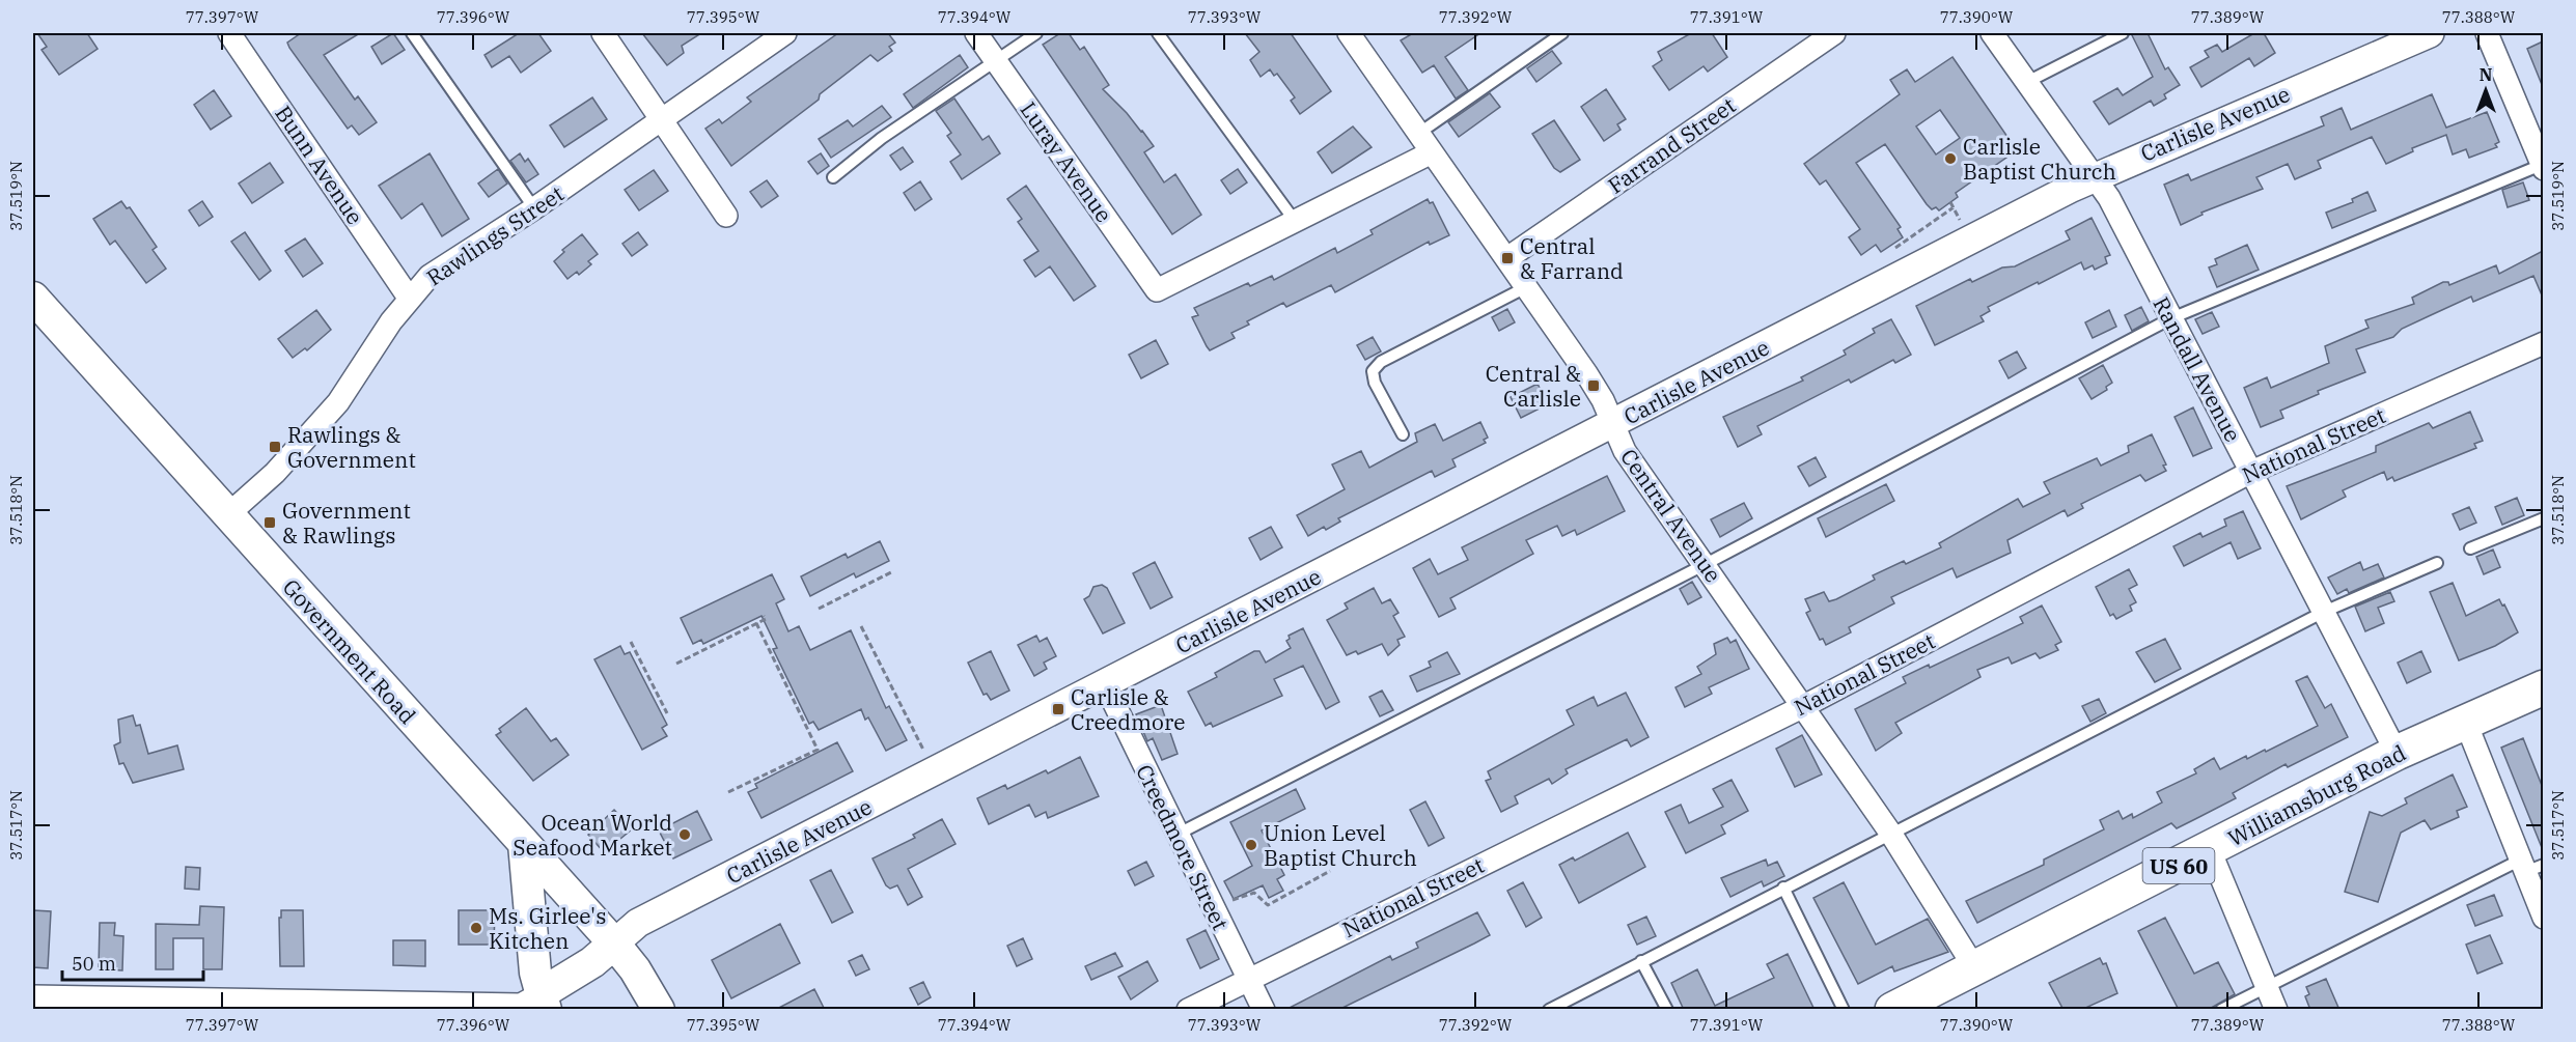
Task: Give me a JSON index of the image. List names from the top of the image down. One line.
{"streets":{"main road":["Carlisle Avenue","Government Road","Williamsburg Road","US 60"],"street":["Farrand Street","Luray Avenue","Bunn Avenue","Rawlings Street","Randall Avenue","National Street","Central Avenue","Creedmore Street"]},"crossings":[["Carlisle Avenue","Randall Avenue"],["Carlisle Avenue","Central Avenue"],["Carlisle Avenue","Government Road"],["Carlisle Avenue","Creedmore Street"],["Farrand Street","Central Avenue"],["Bunn Avenue","Rawlings Street"],["Rawlings Street","Government Road"],["Randall Avenue","National Street"],["Randall Avenue","Williamsburg Road"],["National Street","Central Avenue"],["National Street","Creedmore Street"],["Central Avenue","Williamsburg Road"]],"places":{"other":["Carlisle Baptist Church","Ocean World Seafood Market","Union Level Baptist Church","Ms. Girlee's Kitchen"],"transit":["Central & Farrand","Central & Carlisle","Rawlings & Government","Government & Rawlings","Carlisle & Creedmore"]},"scale_bar":"50 m","north":"top","coordinates":["77.397°W","77.396°W","77.395°W","77.394°W","77.393°W","77.392°W","77.391°W","77.390°W","77.389°W","77.388°W","37.519°N","37.518°N","37.517°N"]}
